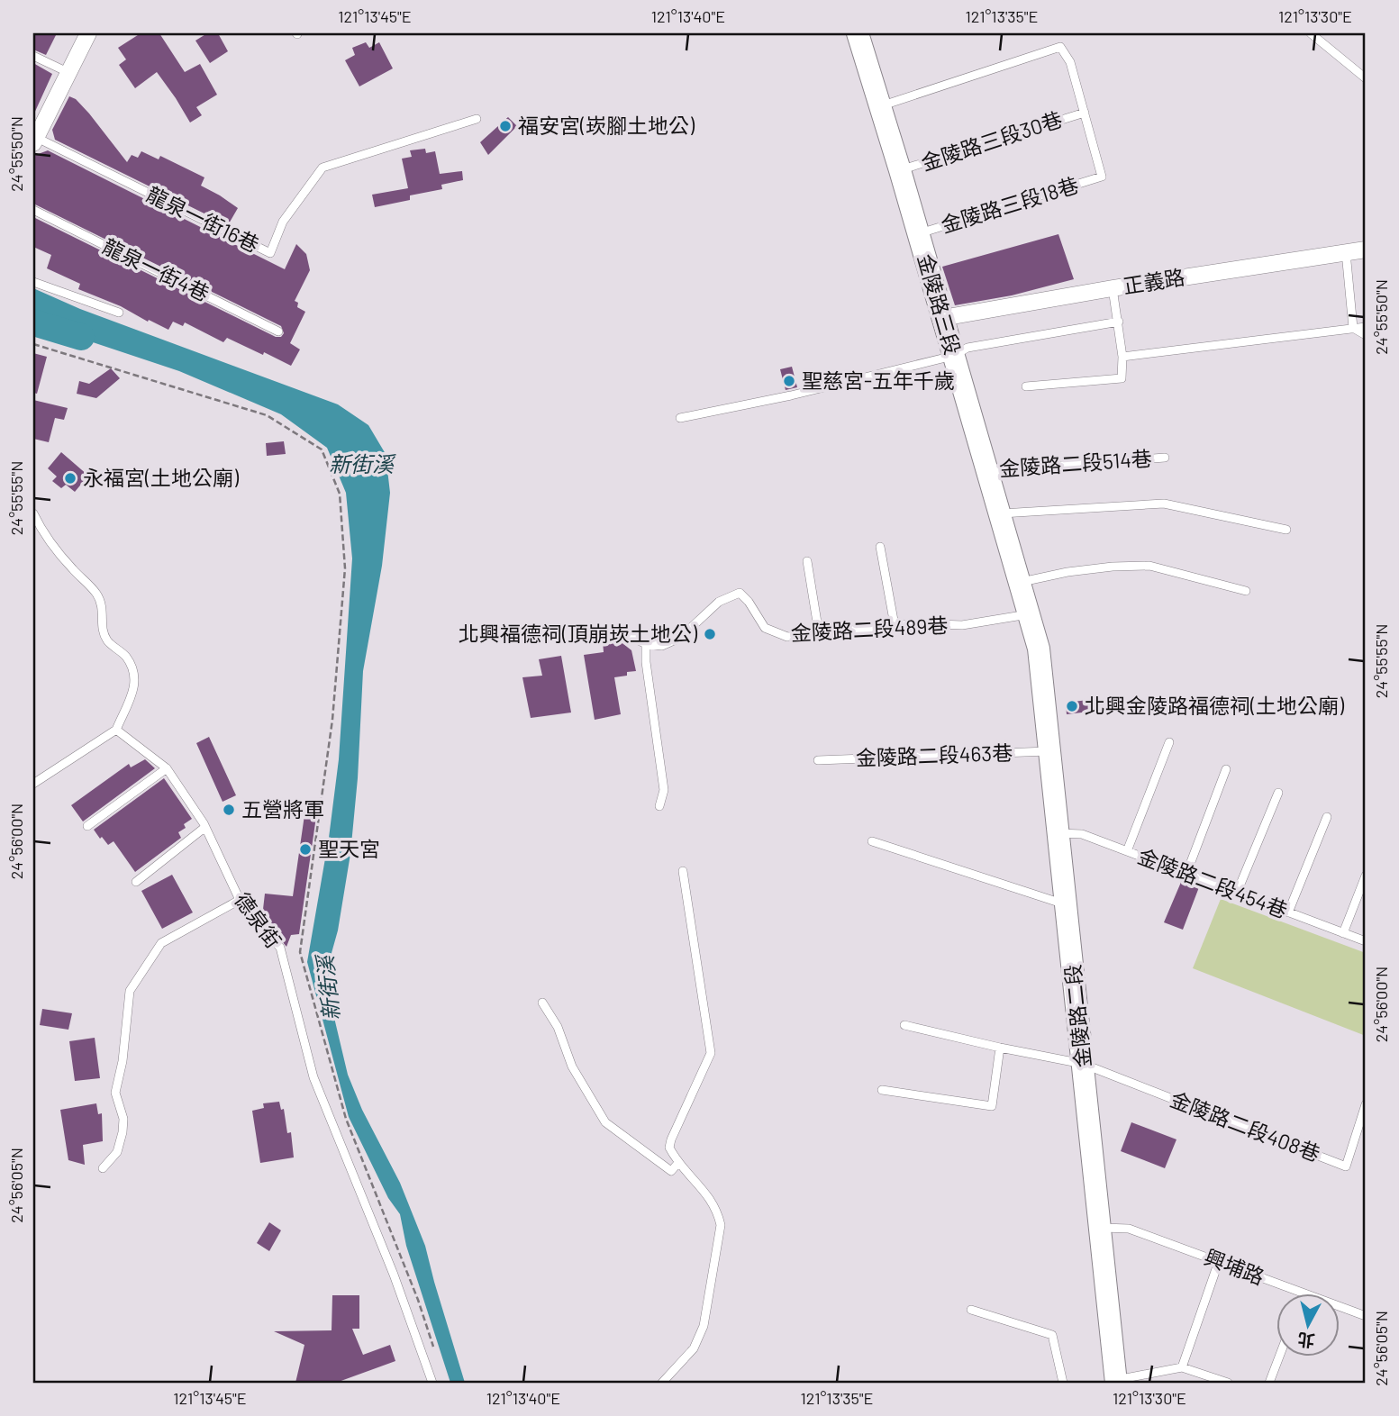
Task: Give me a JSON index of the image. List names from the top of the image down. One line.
{"streets":{"main road":["金陵路三段","金陵路二段"],"street":["正義路"],"lane":["金陵路三段30巷","金陵路三段18巷","龍泉一街16巷","龍泉一街4巷","金陵路二段514巷","金陵路二段489巷","金陵路二段463巷","金陵路二段454巷","德泉街","金陵路二段408巷","興埔路"]},"crossings":[["金陵路三段30巷","金陵路三段18巷"],["金陵路三段30巷","金陵路三段"],["金陵路三段18巷","金陵路三段"],["正義路","金陵路三段"],["金陵路三段","金陵路二段514巷"],["金陵路三段","金陵路二段489巷"],["金陵路三段","金陵路二段"],["金陵路二段463巷","金陵路二段"],["金陵路二段454巷","金陵路二段"],["金陵路二段","金陵路二段408巷"],["金陵路二段","興埔路"]],"water":["新街溪"],"places":["福安宮(崁腳土地公)","聖慈宮-五年千歲","永福宮(土地公廟)","北興福德祠(頂崩崁土地公)","北興金陵路福德祠(土地公廟)","五營將軍","聖天宮"],"north":"bottom","coordinates":["121°13'45\"E","121°13'40\"E","121°13'35\"E","121°13'30\"E","24°55'50\"N","24°55'55\"N","24°56'00\"N","24°56'05\"N"]}
